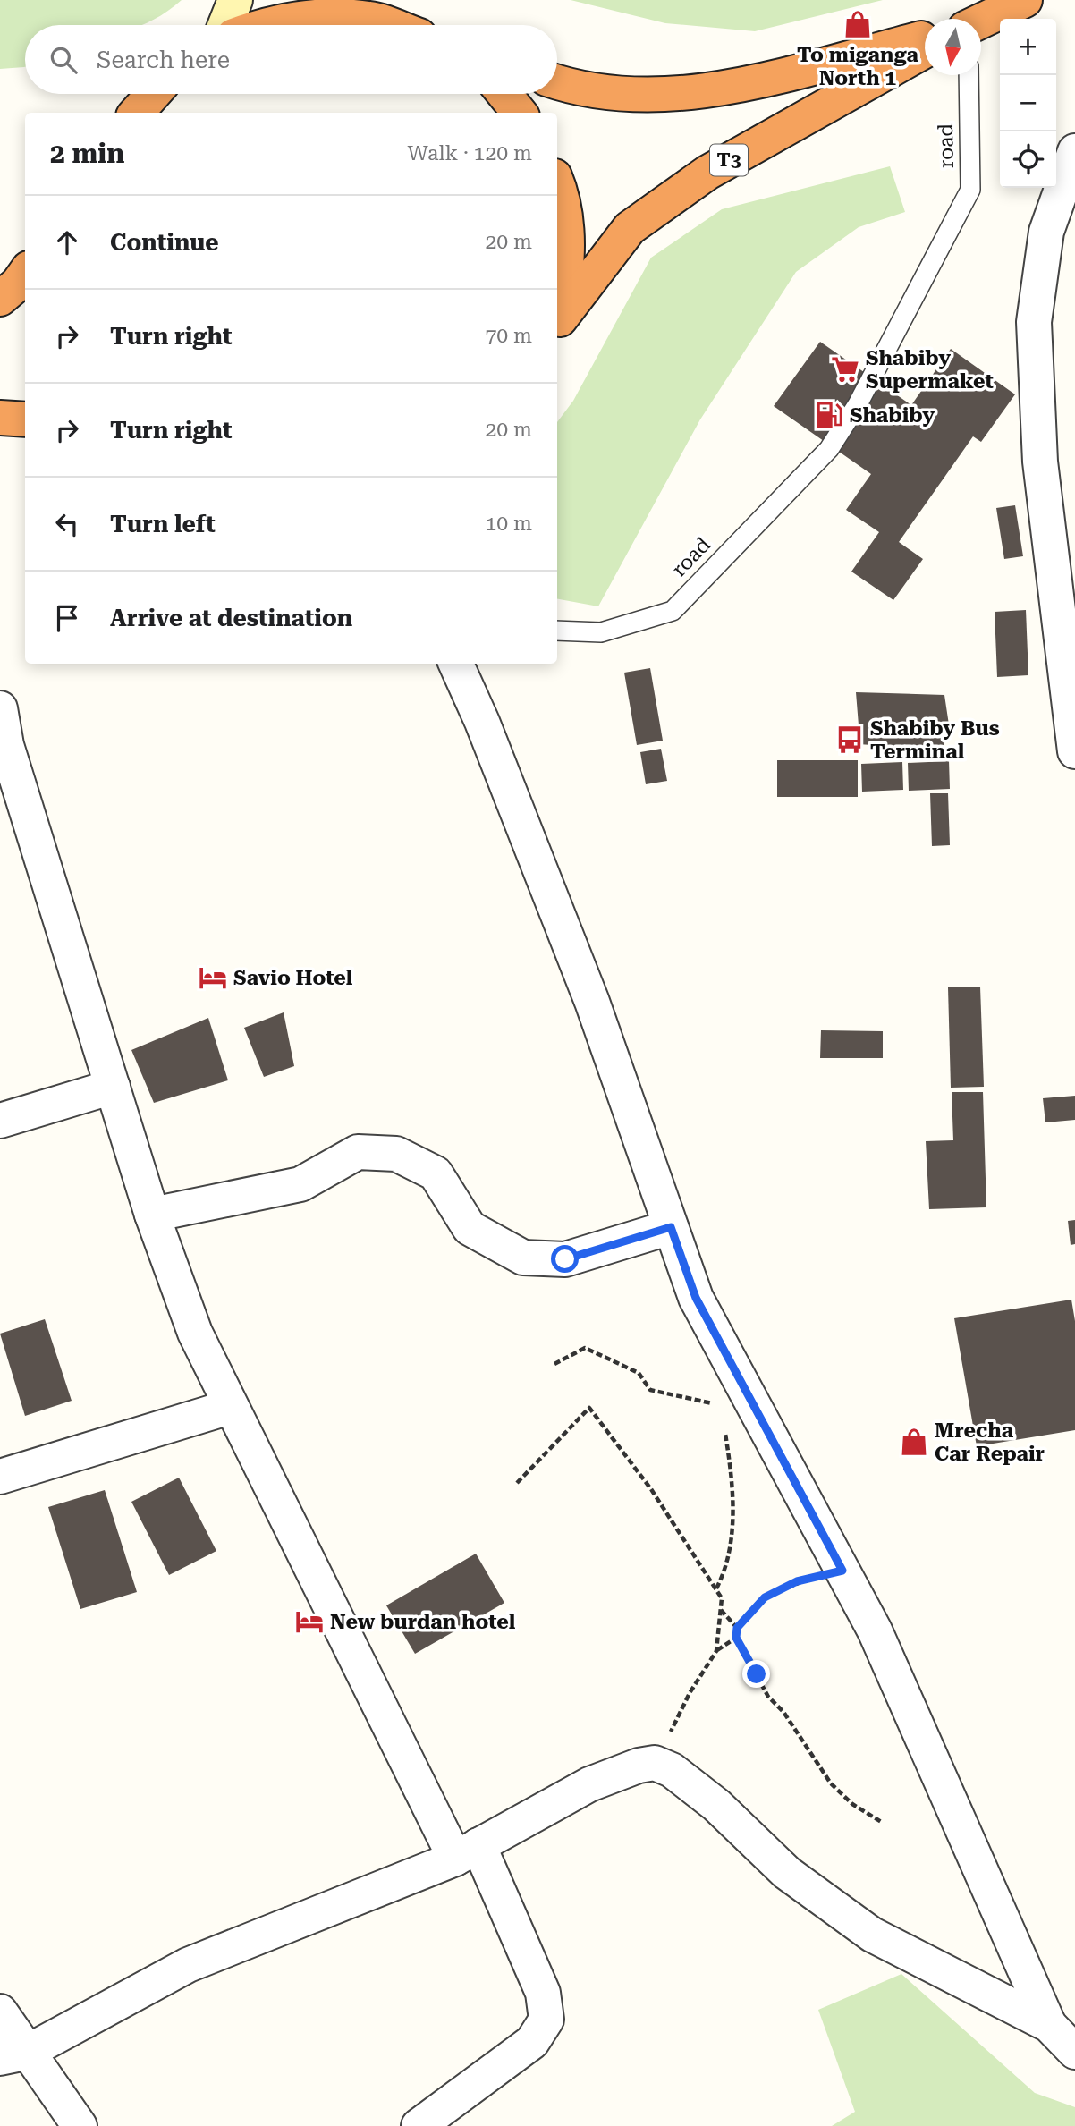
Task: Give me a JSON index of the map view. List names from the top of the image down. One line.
{"streets":{"highway":["T3"],"lane":["road"]},"places":{"shop":["To miganga North 1","Mrecha Car Repair"],"supermarket":["Shabiby Supermaket"],"fuel station":["Shabiby"],"bus stop":["Shabiby Bus Terminal"],"hotel":["Savio Hotel","New burdan hotel"]},"north":"bottom","page":{"map_buttons":["+","−"],"search":"Search here","heading":["2 min","Walk · 120 m"],"list":[["Continue","20 m"],["Turn right","70 m"],["Turn right","20 m"],["Turn left","10 m"],"Arrive at destination"]}}
